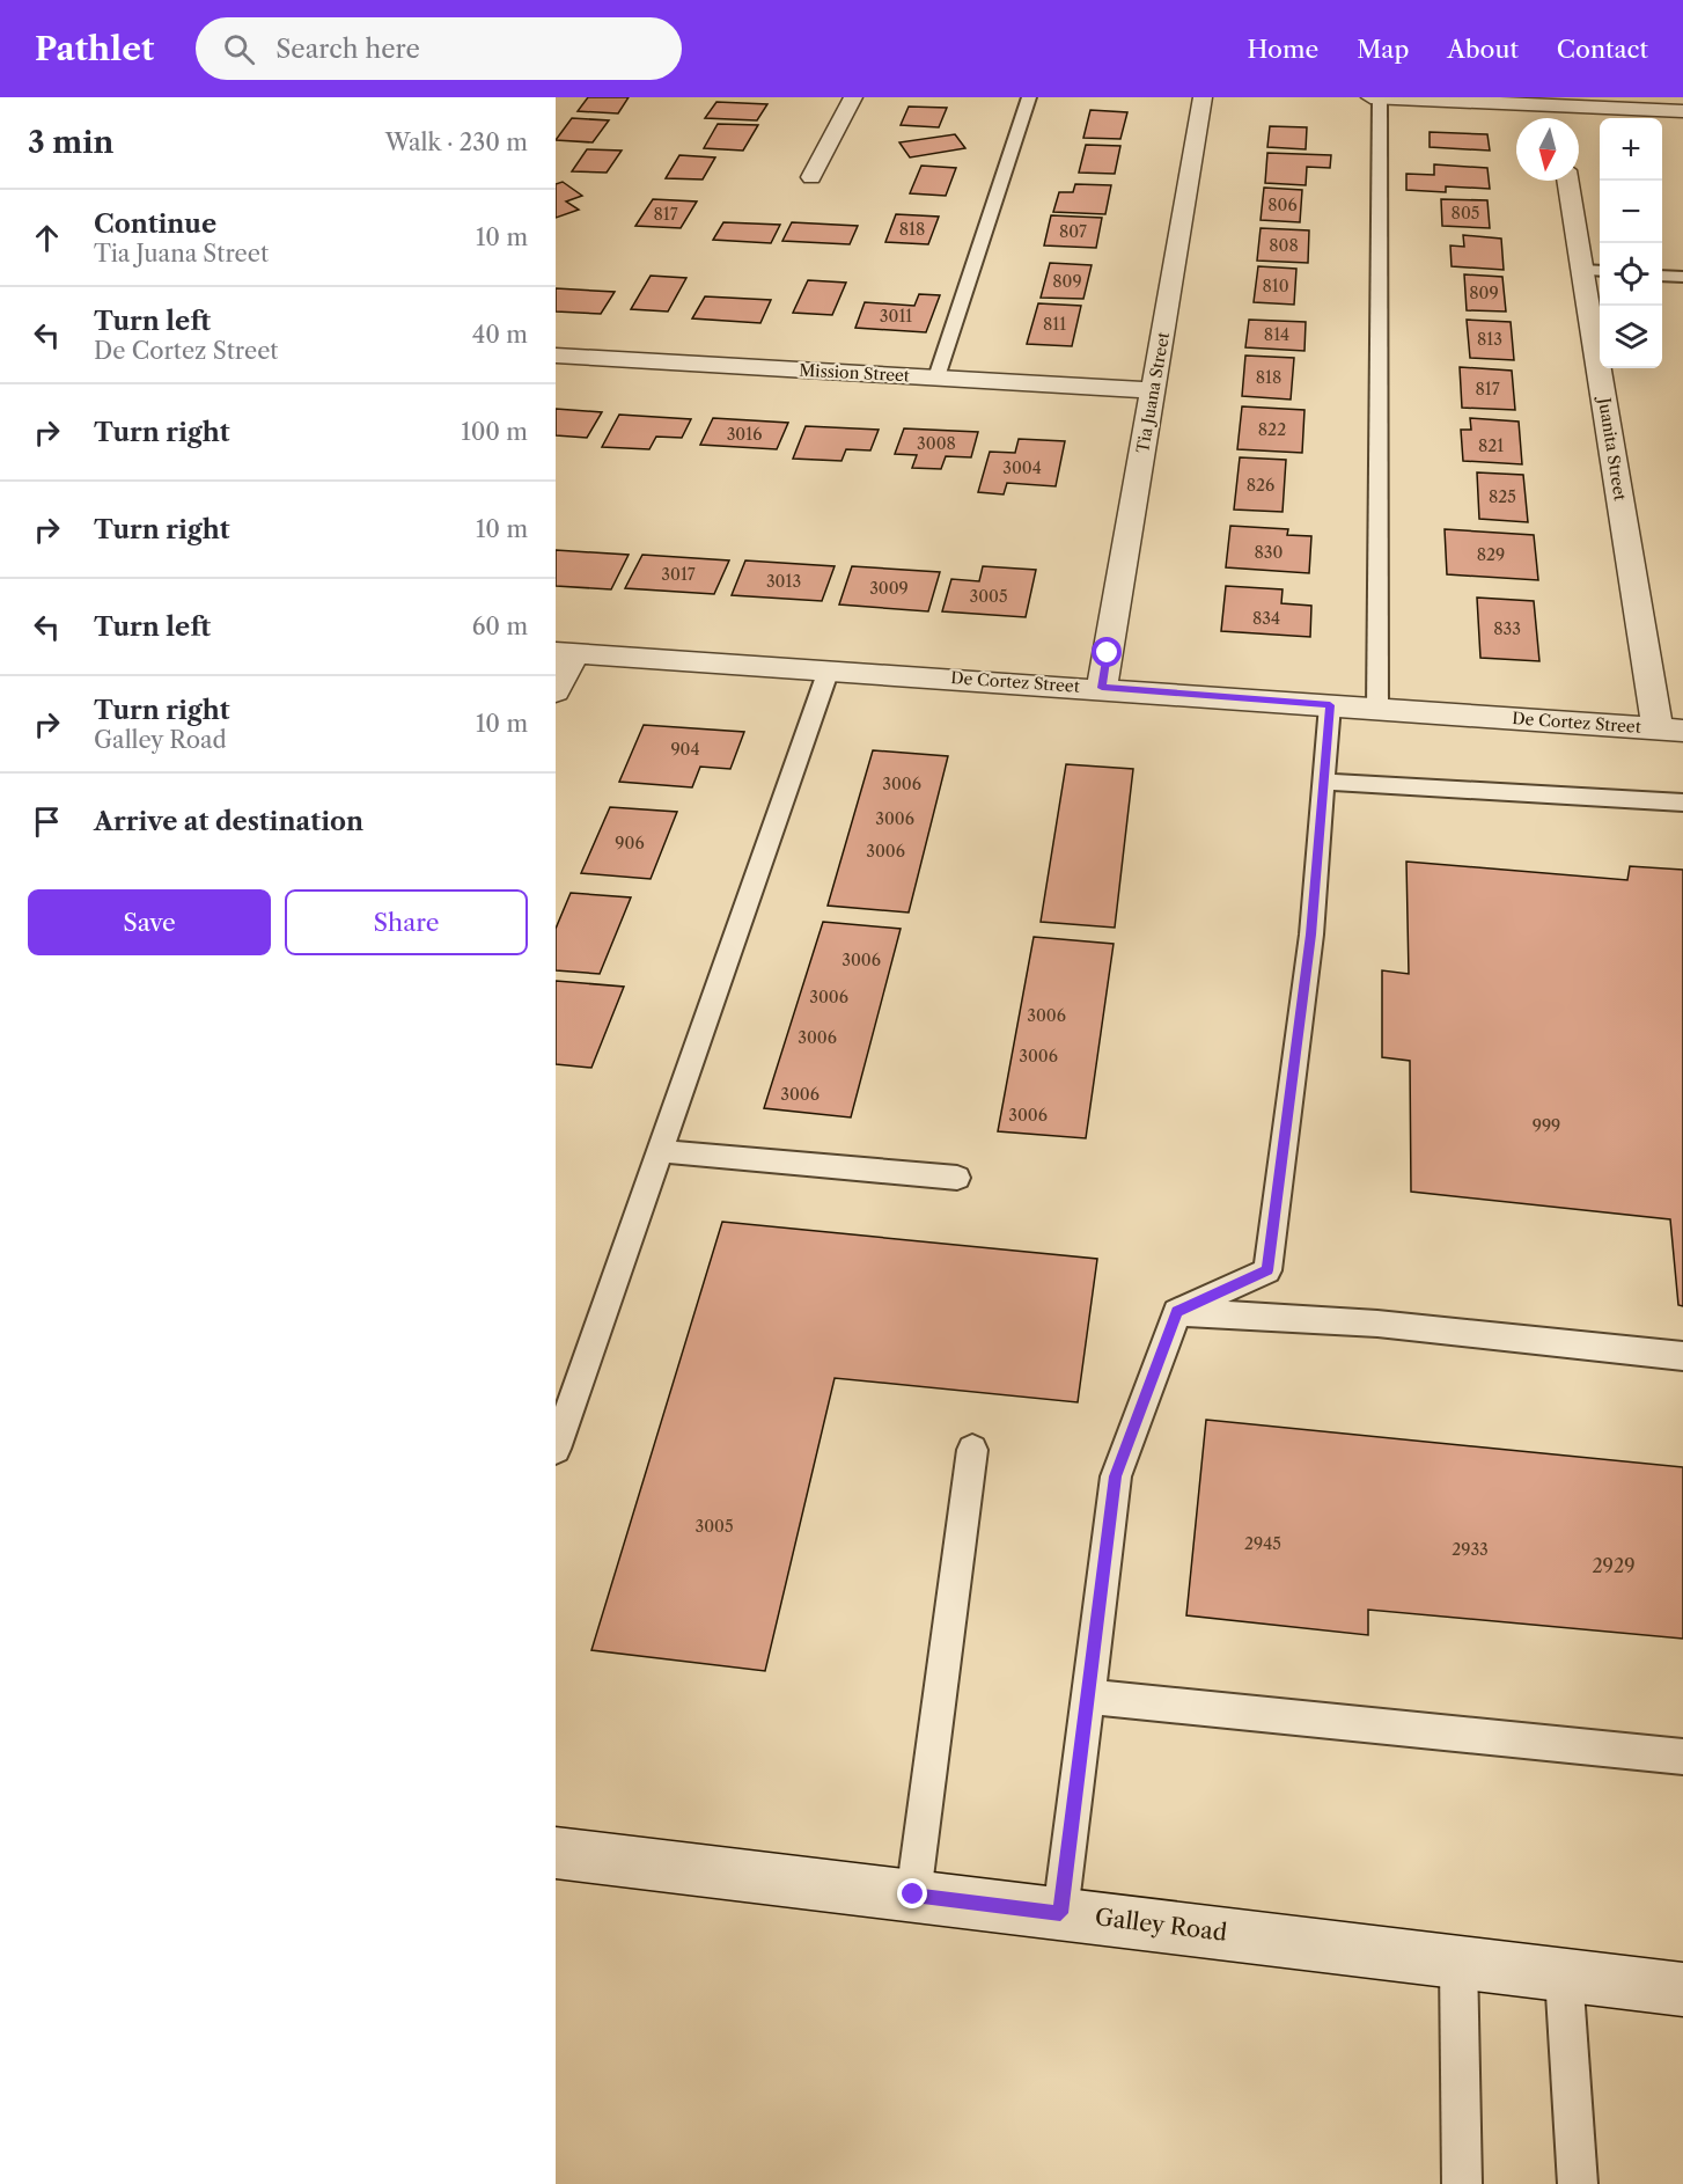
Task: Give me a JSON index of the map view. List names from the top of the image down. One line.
{"streets":{"street":["Mission Street","Tia Juana Street","Juanita Street","De Cortez Street","Galley Road"]},"crossings":[["Mission Street","Tia Juana Street"],["Tia Juana Street","De Cortez Street"],["Juanita Street","De Cortez Street"]],"house_numbers":["806","805","817","818","807","808","809","810","809","3011","811","814","813","818","817","822","3016","3008","821","3004","826","825","830","829","3017","3013","3009","3005","834","833","904","3006","3006","906","3006","3006","3006","3006","3006","3006","3006","3006","999","3005","2945","2933","2929"],"north":"bottom","page":{"header":"Pathlet","search":"Search here","nav":["Home","Map","About","Contact"],"heading":["3 min","Walk · 230 m"],"map_buttons":["+","−"],"list":[["Continue","Tia Juana Street","10 m"],["Turn left","De Cortez Street","40 m"],["Turn right","100 m"],["Turn right","10 m"],["Turn left","60 m"],["Turn right","Galley Road","10 m"],"Arrive at destination"],"buttons":["Save","Share"]}}
